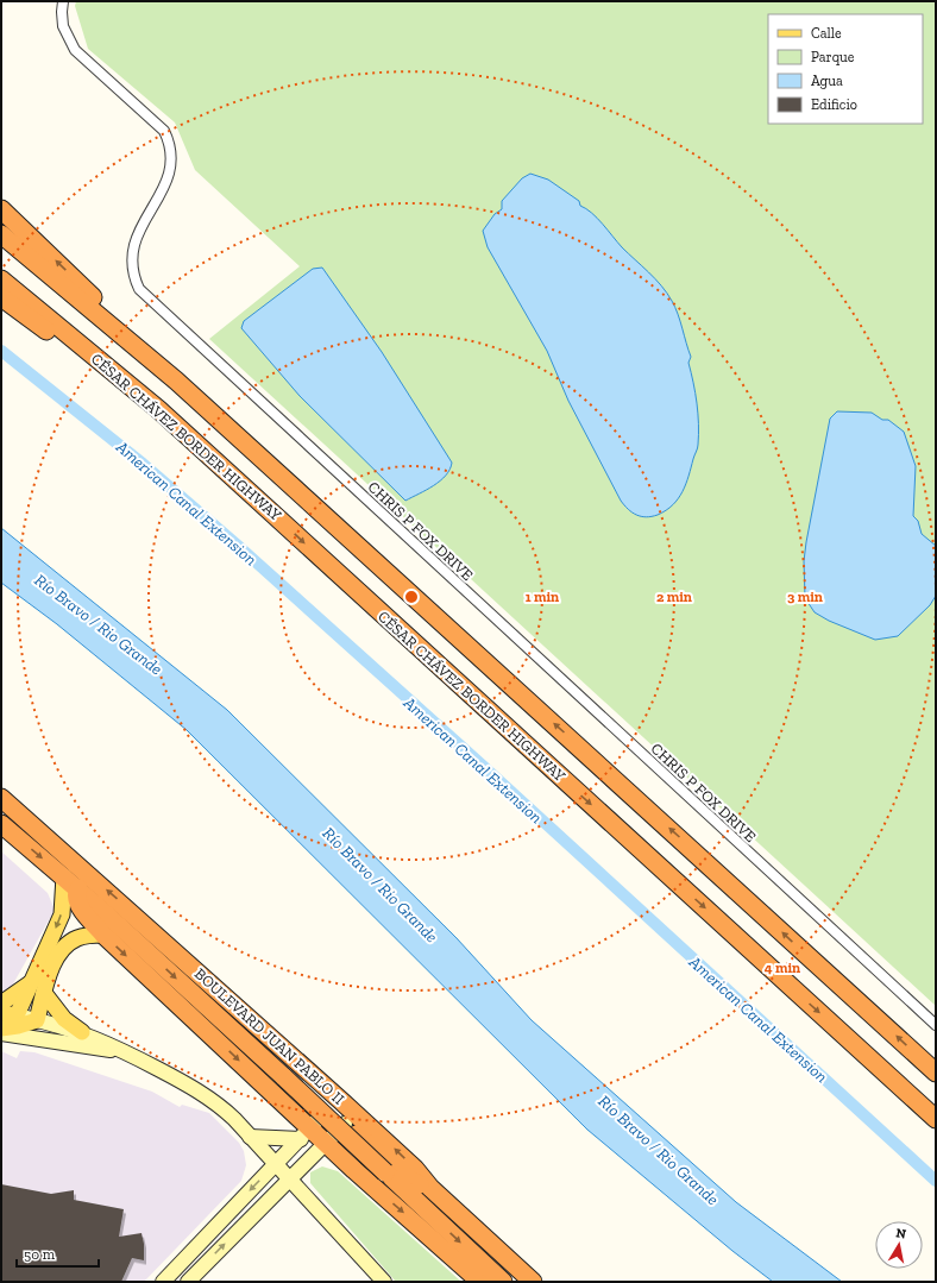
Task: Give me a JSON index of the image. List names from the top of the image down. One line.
{"streets":{"highway":["CÉSAR CHÁVEZ BORDER HIGHWAY","BOULEVARD JUAN PABLO II"],"street":["CHRIS P FOX DRIVE"]},"water":["American Canal Extension","Río Bravo / Rio Grande"],"legend":["Calle","Parque","Agua","Edificio"],"scale_bar":"50 m","north":"top","rings":["1 min","2 min","3 min","4 min"]}
